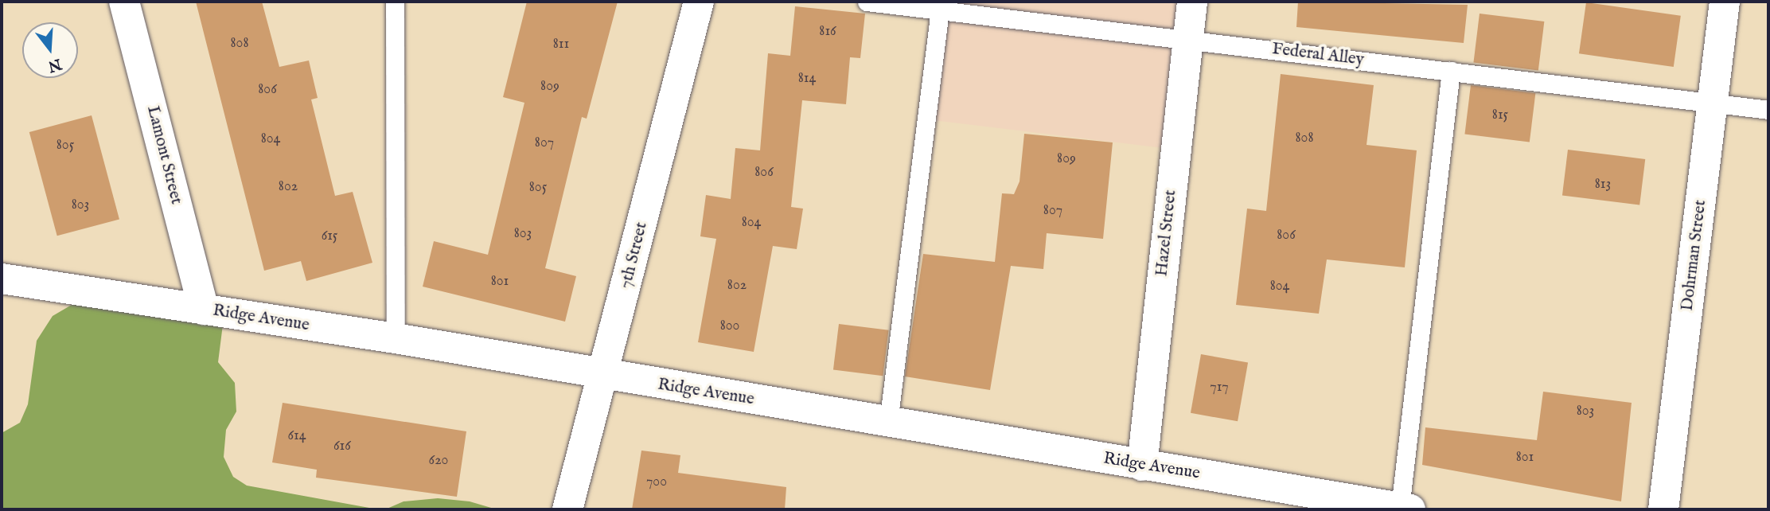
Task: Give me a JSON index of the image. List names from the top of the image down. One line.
{"streets":{"street":["Lamont Street","Hazel Street","7th Street","Dohrman Street","Ridge Avenue"],"lane":["Federal Alley"]},"crossings":[["Federal Alley","Hazel Street"],["Federal Alley","Dohrman Street"],["Lamont Street","Ridge Avenue"],["Hazel Street","Ridge Avenue"],["7th Street","Ridge Avenue"]],"house_numbers":["816","808","811","814","809","806","815","808","804","807","805","809","806","813","802","805","803","807","804","803","806","615","801","802","804","800","717","803","614","616","801","620","700"],"north":"bottom"}
